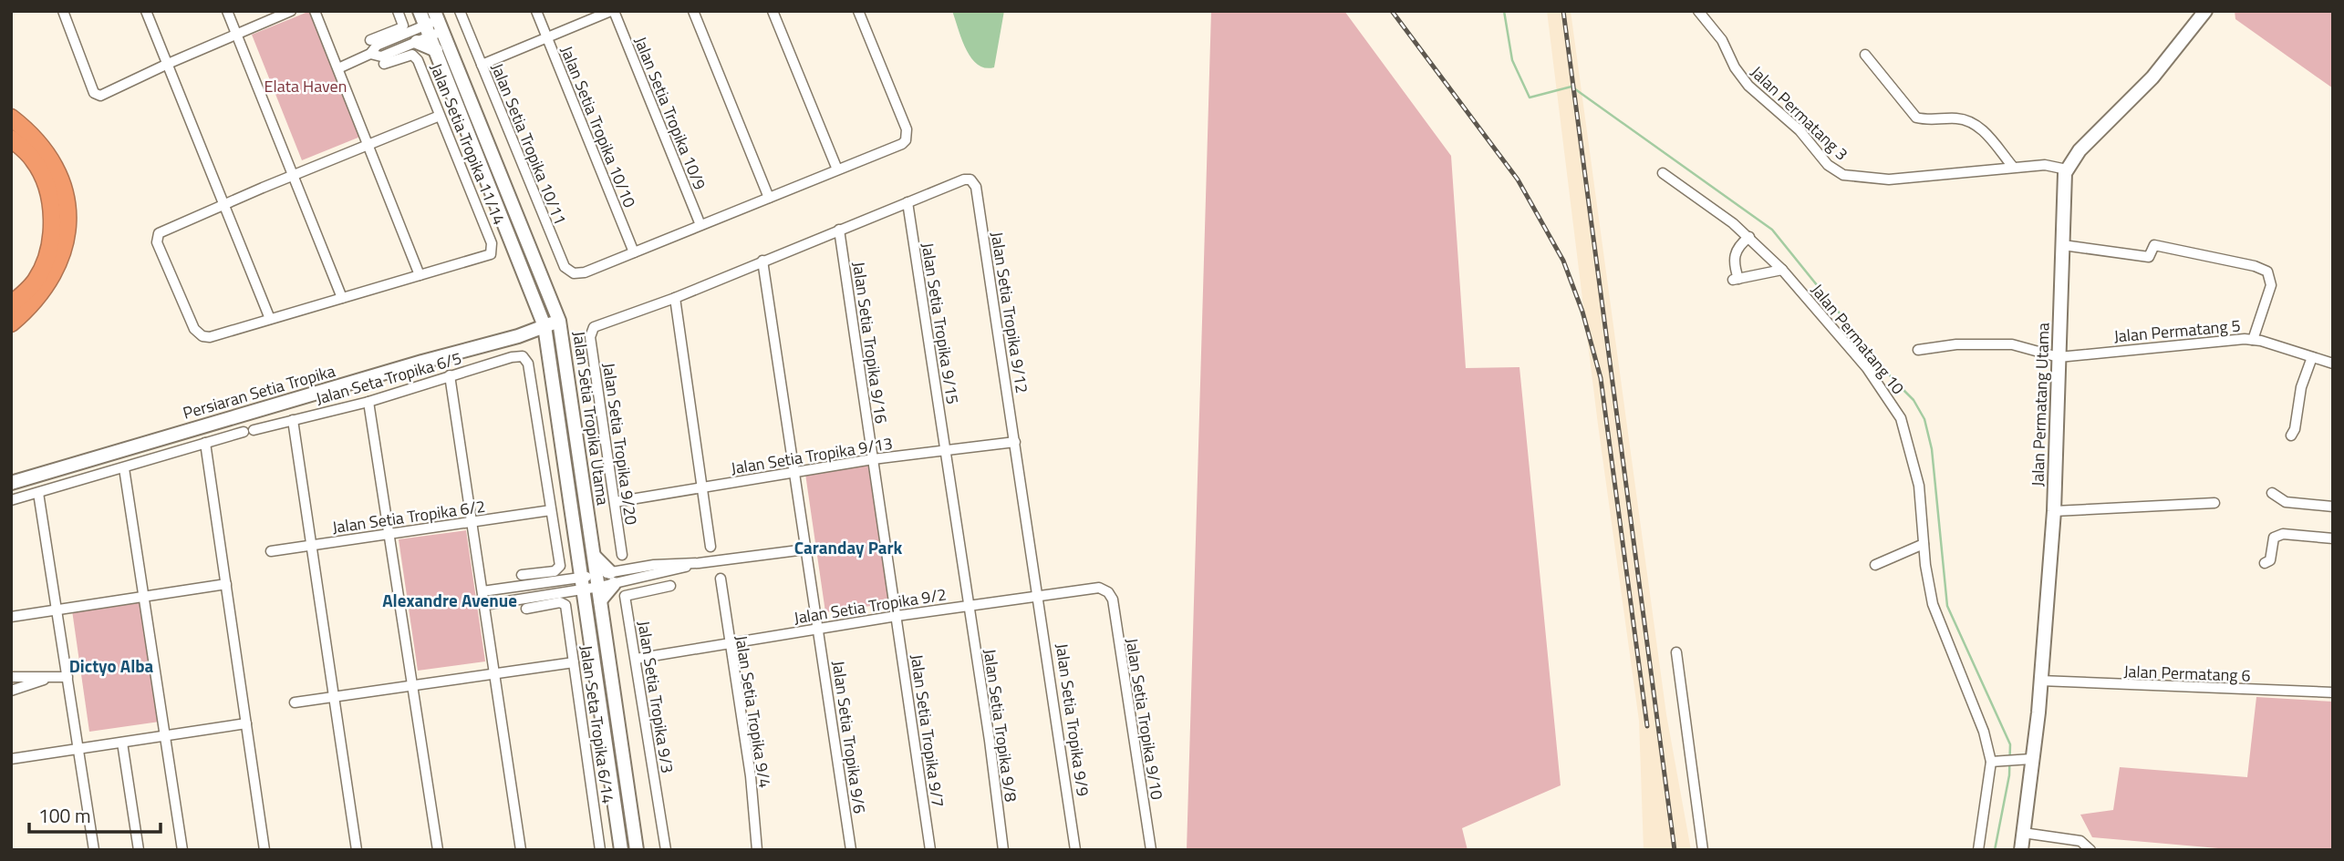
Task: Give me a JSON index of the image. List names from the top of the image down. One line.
{"streets":{"main road":["Persiaran Setia Tropika","Jalan Permatang Utama","Jalan Setia Tropika Utama"],"street":["Jalan Setia Tropika 10/9","Jalan Permatang 3","Jalan Setia Tropika 10/10","Jalan Setia Tropika 11/14","Jalan Setia Tropika 10/11","Jalan Setia Tropika 9/12","Jalan Setia Tropika 9/15","Jalan Permatang 5","Jalan Permatang 10","Jalan Setia Tropika 9/16","Jalan Seta Tropika 6/5","Jalan Setia Tropika 9/20","Jalan Setia Tropika 9/13","Jalan Setia Tropika 6/2","Jalan Setia Tropika 9/2","Jalan Permatang 6","Jalan Setia Tropika 9/3","Jalan Setia Tropika 9/4","Jalan Setia Tropika 9/10","Jalan Setia Tropika 9/9","Jalan Seta Tropika 6/14","Jalan Setia Tropika 9/8","Jalan Setia Tropika 9/7","Jalan Setia Tropika 9/6"]},"crossings":[["Jalan Permatang 3","Jalan Permatang Utama"],["Jalan Setia Tropika 10/10","Jalan Setia Tropika 10/11"],["Jalan Setia Tropika 9/12","Jalan Setia Tropika 9/15"],["Jalan Setia Tropika 9/12","Jalan Setia Tropika 9/13"],["Jalan Setia Tropika 9/12","Jalan Setia Tropika 9/2"],["Jalan Setia Tropika 9/12","Jalan Setia Tropika 9/9"],["Jalan Setia Tropika 9/15","Jalan Setia Tropika 9/13"],["Jalan Setia Tropika 9/15","Jalan Setia Tropika 9/2"],["Jalan Setia Tropika 9/15","Jalan Setia Tropika 9/8"],["Jalan Permatang 5","Jalan Permatang Utama"],["Jalan Setia Tropika 9/16","Jalan Setia Tropika 9/13"],["Jalan Setia Tropika 9/16","Jalan Setia Tropika 9/2"],["Jalan Setia Tropika 9/16","Jalan Setia Tropika 9/7"],["Jalan Seta Tropika 6/5","Jalan Setia Tropika 6/2"],["Persiaran Setia Tropika","Jalan Setia Tropika Utama"],["Jalan Permatang Utama","Jalan Permatang 6"],["Jalan Setia Tropika 9/20","Jalan Setia Tropika 9/13"],["Jalan Setia Tropika 9/13","Jalan Setia Tropika 9/6"],["Jalan Setia Tropika 9/2","Jalan Setia Tropika 9/3"],["Jalan Setia Tropika 9/2","Jalan Setia Tropika 9/4"],["Jalan Setia Tropika 9/2","Jalan Setia Tropika 9/10"],["Jalan Setia Tropika 9/2","Jalan Setia Tropika 9/9"],["Jalan Setia Tropika 9/2","Jalan Setia Tropika 9/8"],["Jalan Setia Tropika 9/2","Jalan Setia Tropika 9/7"],["Jalan Setia Tropika 9/2","Jalan Setia Tropika 9/6"]],"districts":["Caranday Park","Alexandre Avenue","Dictyo Alba"],"parks":["Elata Haven"],"scale_bar":"100 m"}
